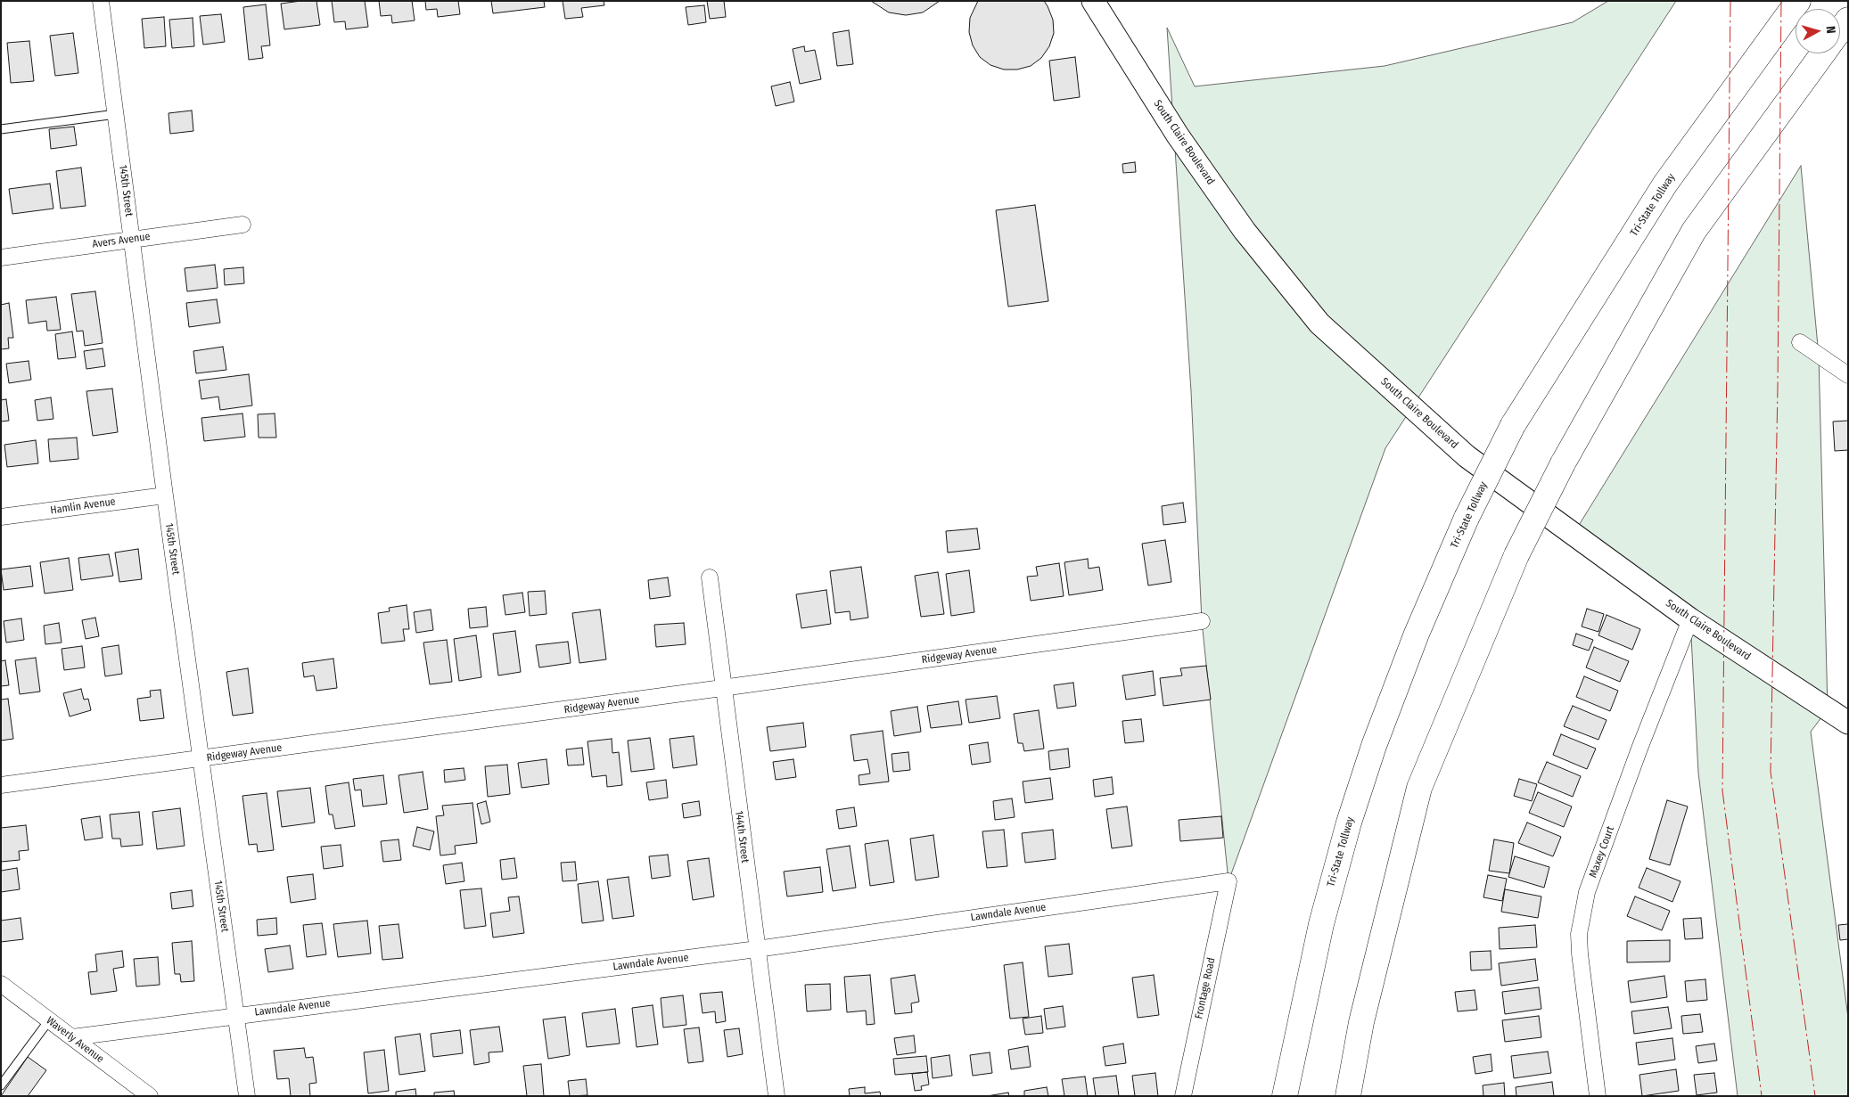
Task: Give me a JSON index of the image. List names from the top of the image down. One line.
{"streets":{"highway":["Tri-State Tollway"],"street":["South Claire Boulevard","145th Street","Avers Avenue","Hamlin Avenue","Ridgeway Avenue","144th Street","Maxey Court","Lawndale Avenue","Frontage Road","Waverly Avenue"]},"crossings":[["South Claire Boulevard","Maxey Court"],["145th Street","Avers Avenue"],["145th Street","Hamlin Avenue"],["145th Street","Ridgeway Avenue"],["145th Street","Lawndale Avenue"],["Ridgeway Avenue","144th Street"],["144th Street","Lawndale Avenue"],["Lawndale Avenue","Frontage Road"],["Lawndale Avenue","Waverly Avenue"]],"north":"right"}
